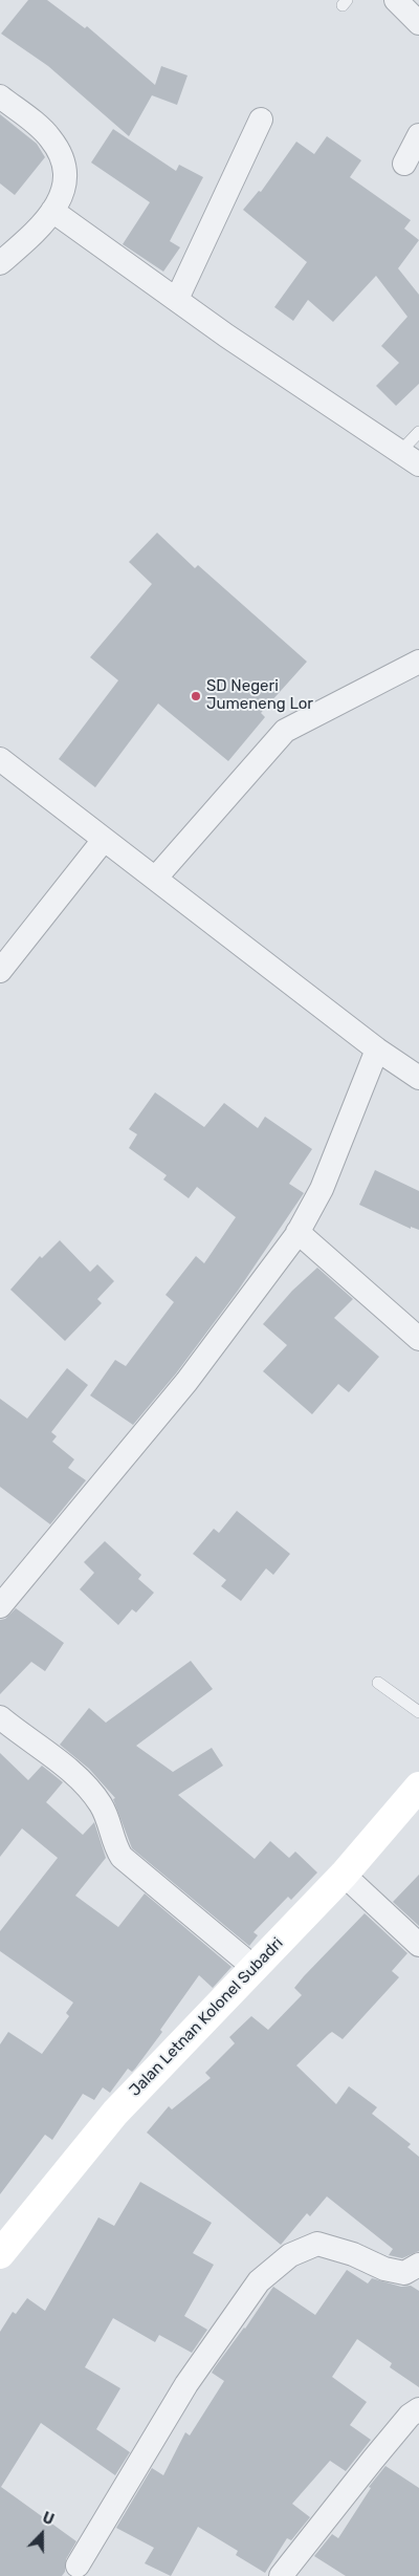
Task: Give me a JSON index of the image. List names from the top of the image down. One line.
{"streets":{"main road":["Jalan Letnan Kolonel Subadri"]},"places":["SD Negeri Jumeneng Lor"],"north":"top"}
